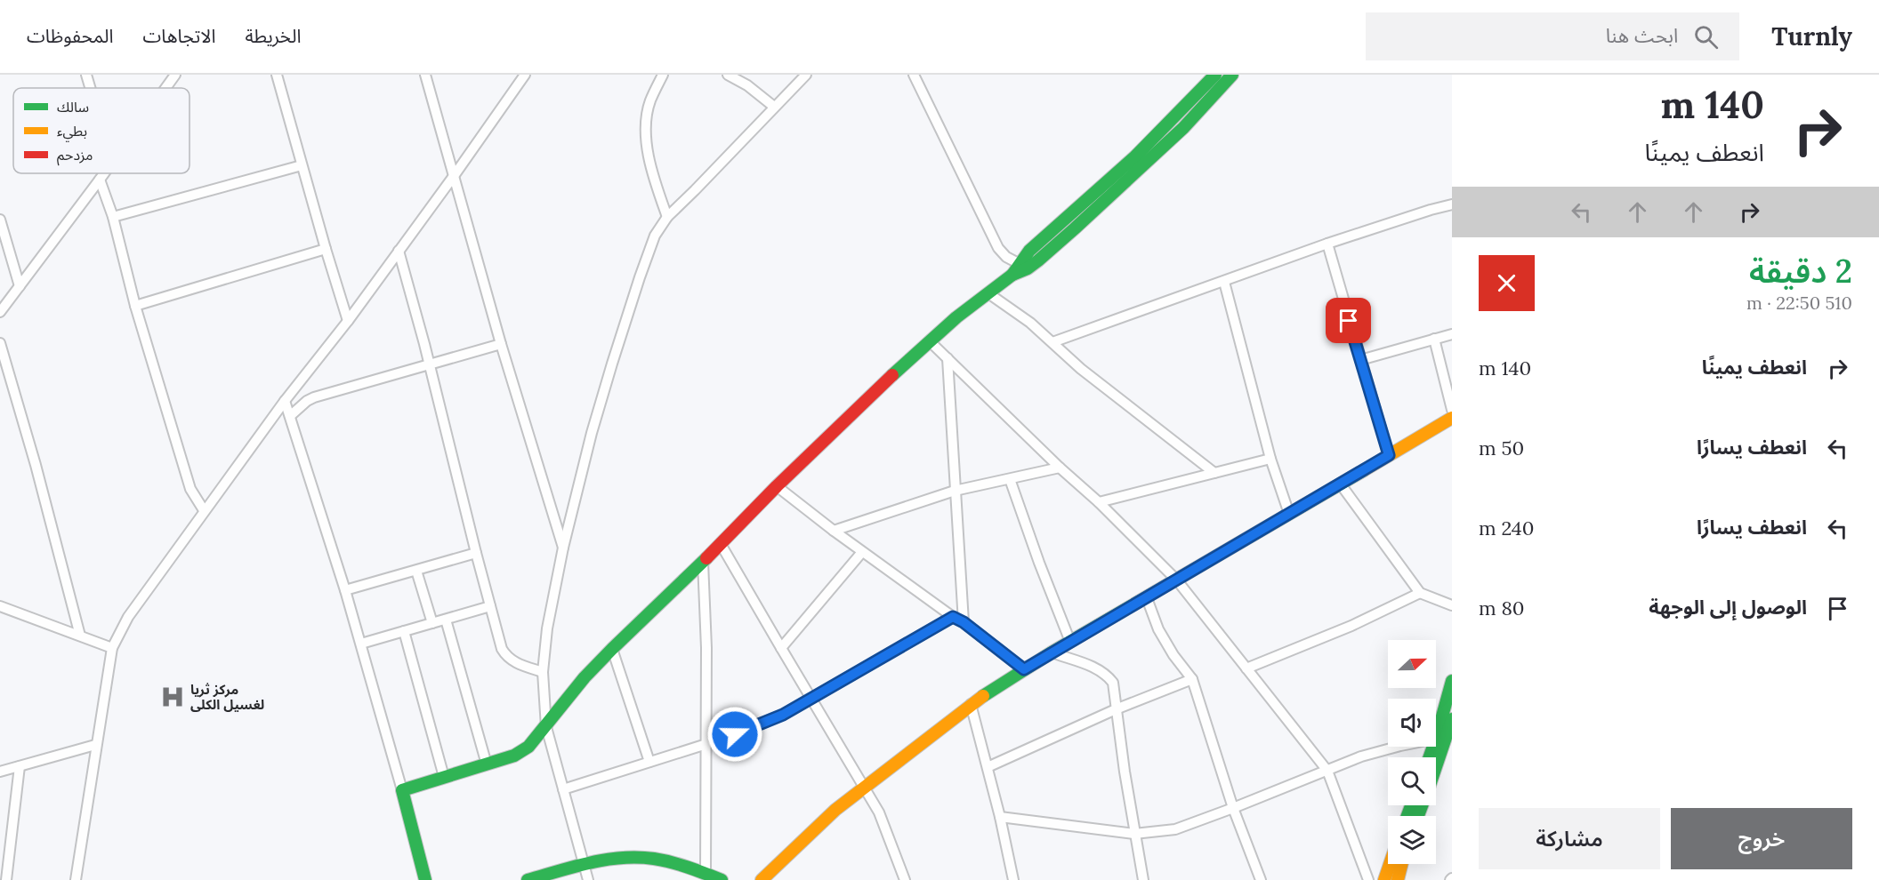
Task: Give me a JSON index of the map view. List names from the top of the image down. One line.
{"places":{"hospital":["مركز ثريا لغسيل الكلى"]},"legend":["سالك","بطيء","مزدحم"],"north":"right","page":{"header":"Turnly","search":"ابحث هنا","nav":["الخريطة","الاتجاهات","المحفوظات"],"turn":["140 m","انعطف يمينًا"],"heading":["2 دقيقة","510 m · 22:50"],"list":[{"name":"انعطف يمينًا","value":"140 m"},{"name":"انعطف يسارًا","value":"50 m"},{"name":"انعطف يسارًا","value":"240 m"},{"name":"الوصول إلى الوجهة","value":"80 m"}],"buttons":["خروج","مشاركة"]}}
